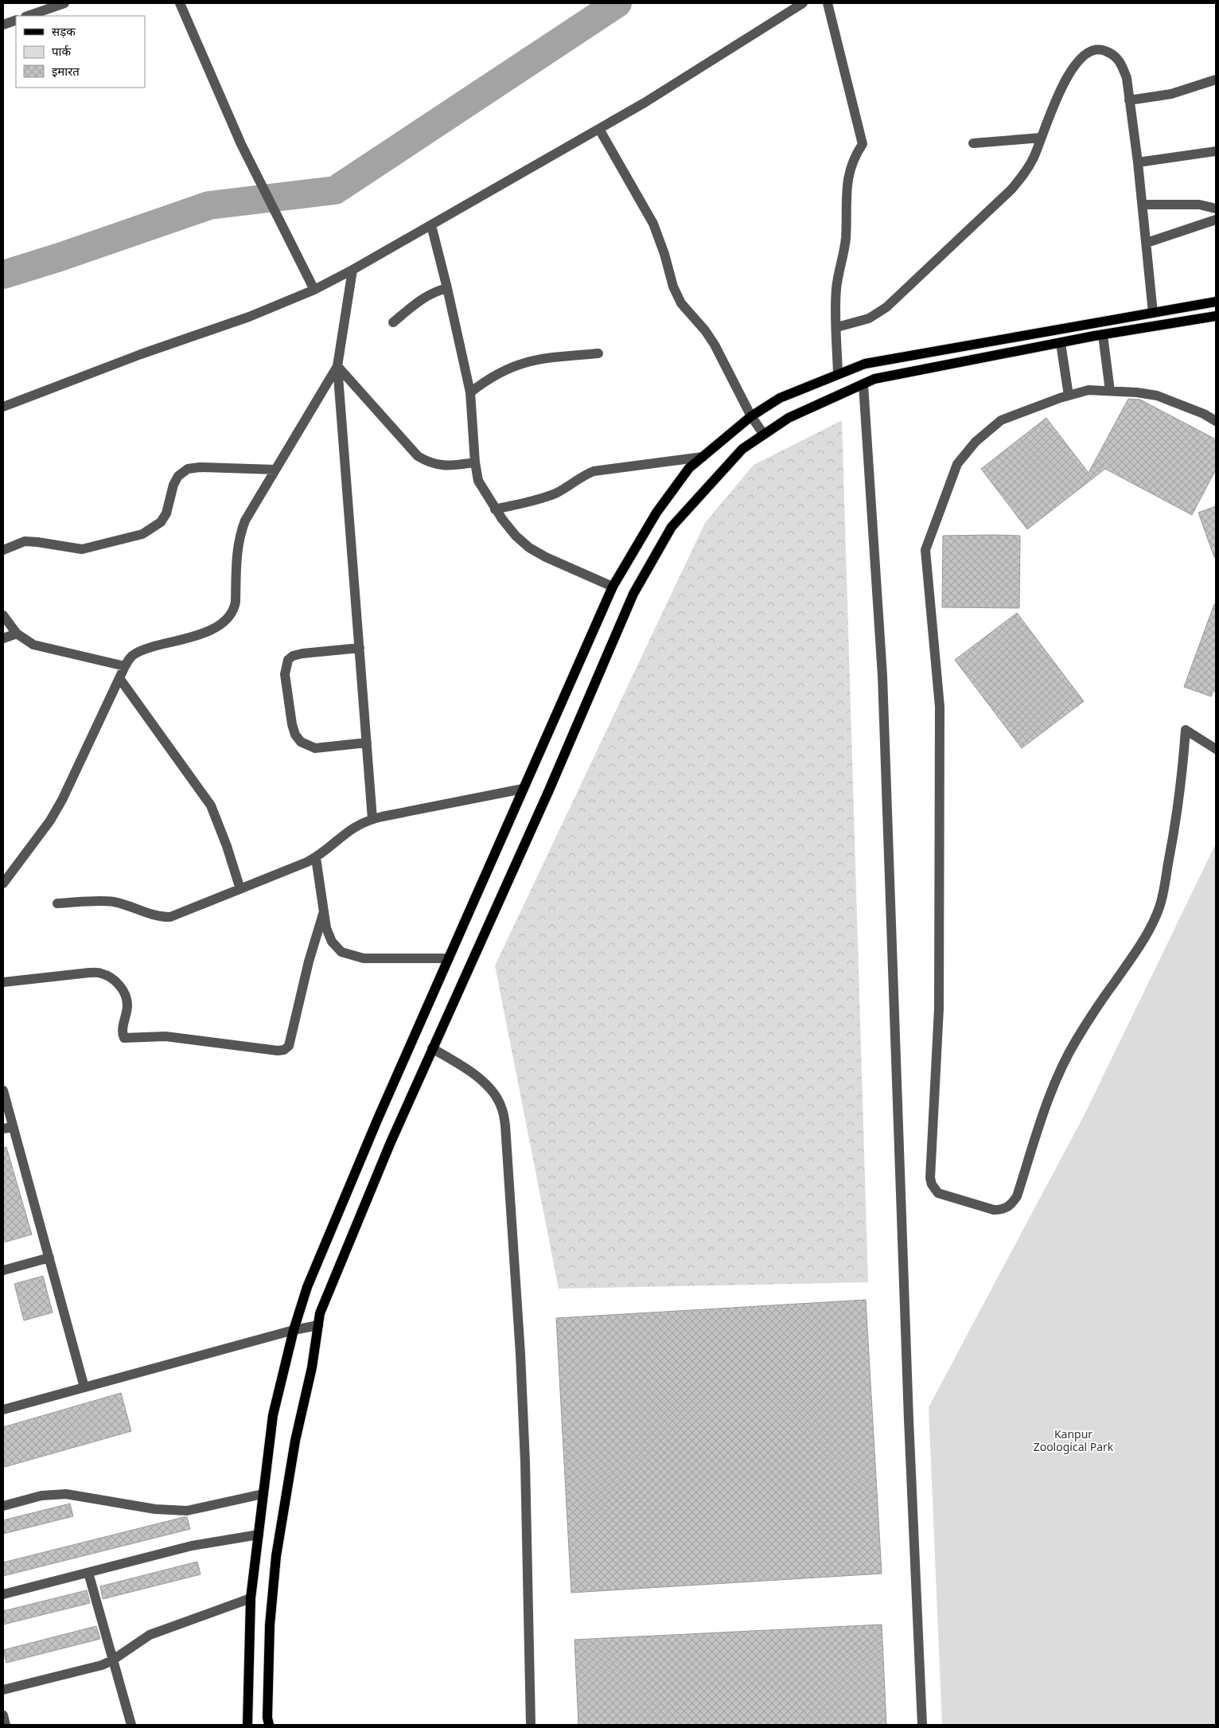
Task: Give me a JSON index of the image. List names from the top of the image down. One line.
{"parks":["Kanpur Zoological Park"],"legend":["सड़क","पार्क","इमारत"]}
